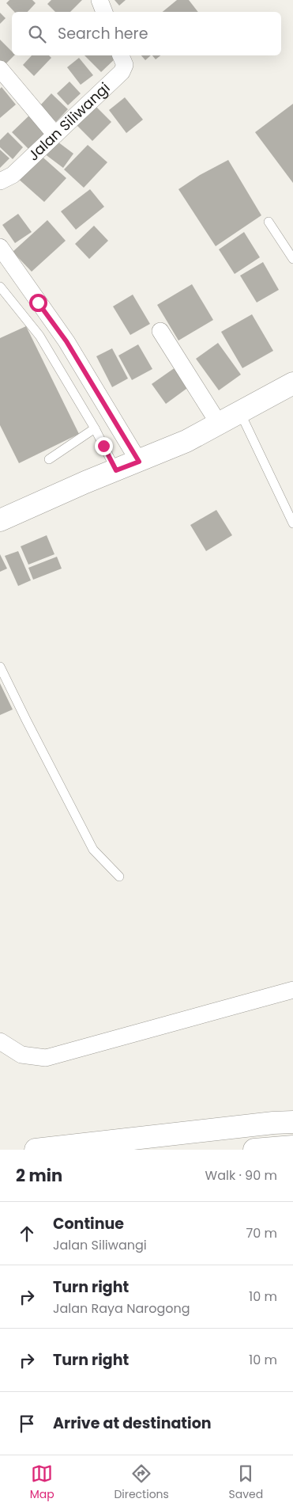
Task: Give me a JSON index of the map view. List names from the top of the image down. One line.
{"streets":{"street":["Jalan Siliwangi"]},"page":{"search":"Search here","heading":["2 min","Walk · 90 m"],"list":[["Continue","Jalan Siliwangi","70 m"],["Turn right","Jalan Raya Narogong","10 m"],["Turn right","10 m"],"Arrive at destination"],"nav":["Map","Directions","Saved"]}}
